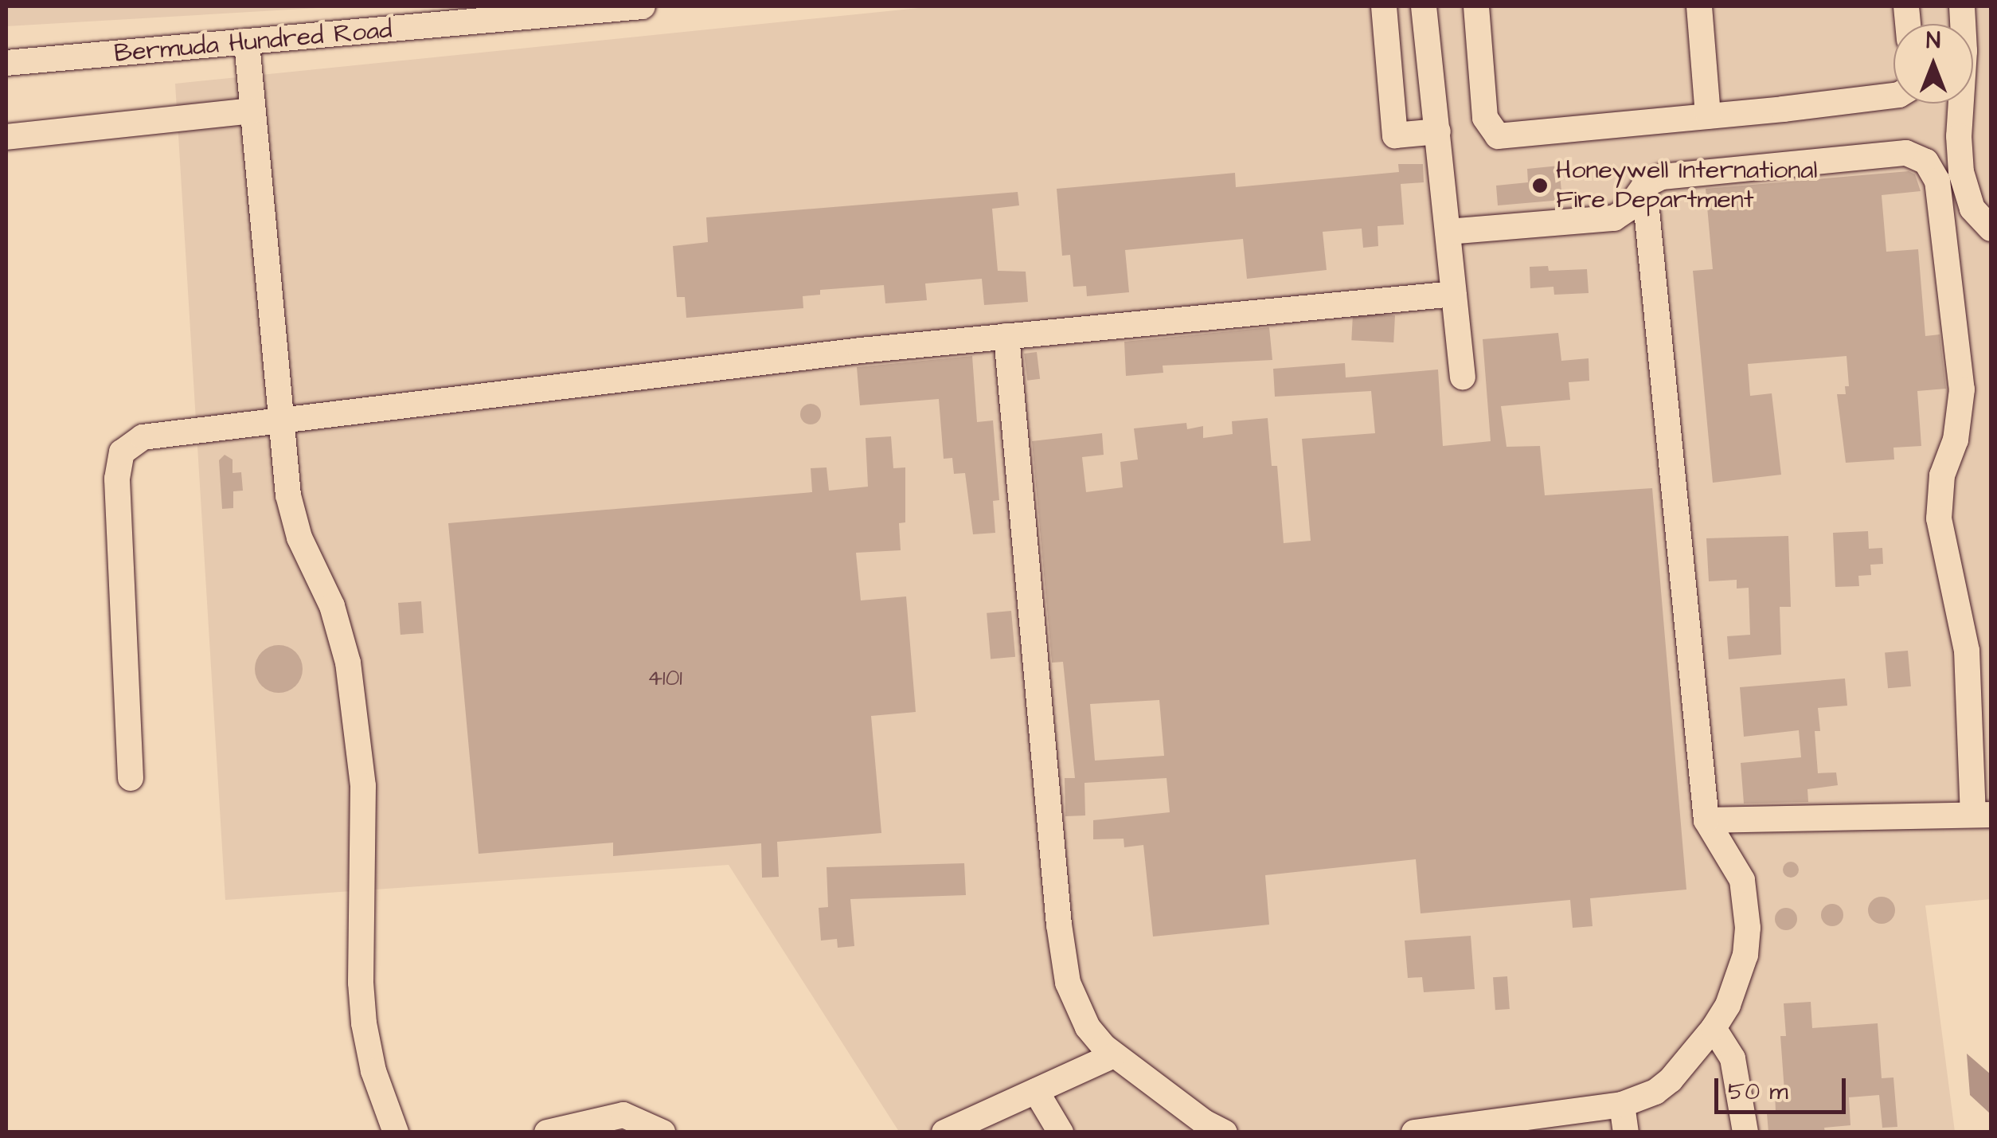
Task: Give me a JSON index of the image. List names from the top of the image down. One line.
{"streets":{"street":["Bermuda Hundred Road"]},"places":["Honeywell International Fire Department"],"house_numbers":["4101"],"scale_bar":"50 m","north":"top"}
